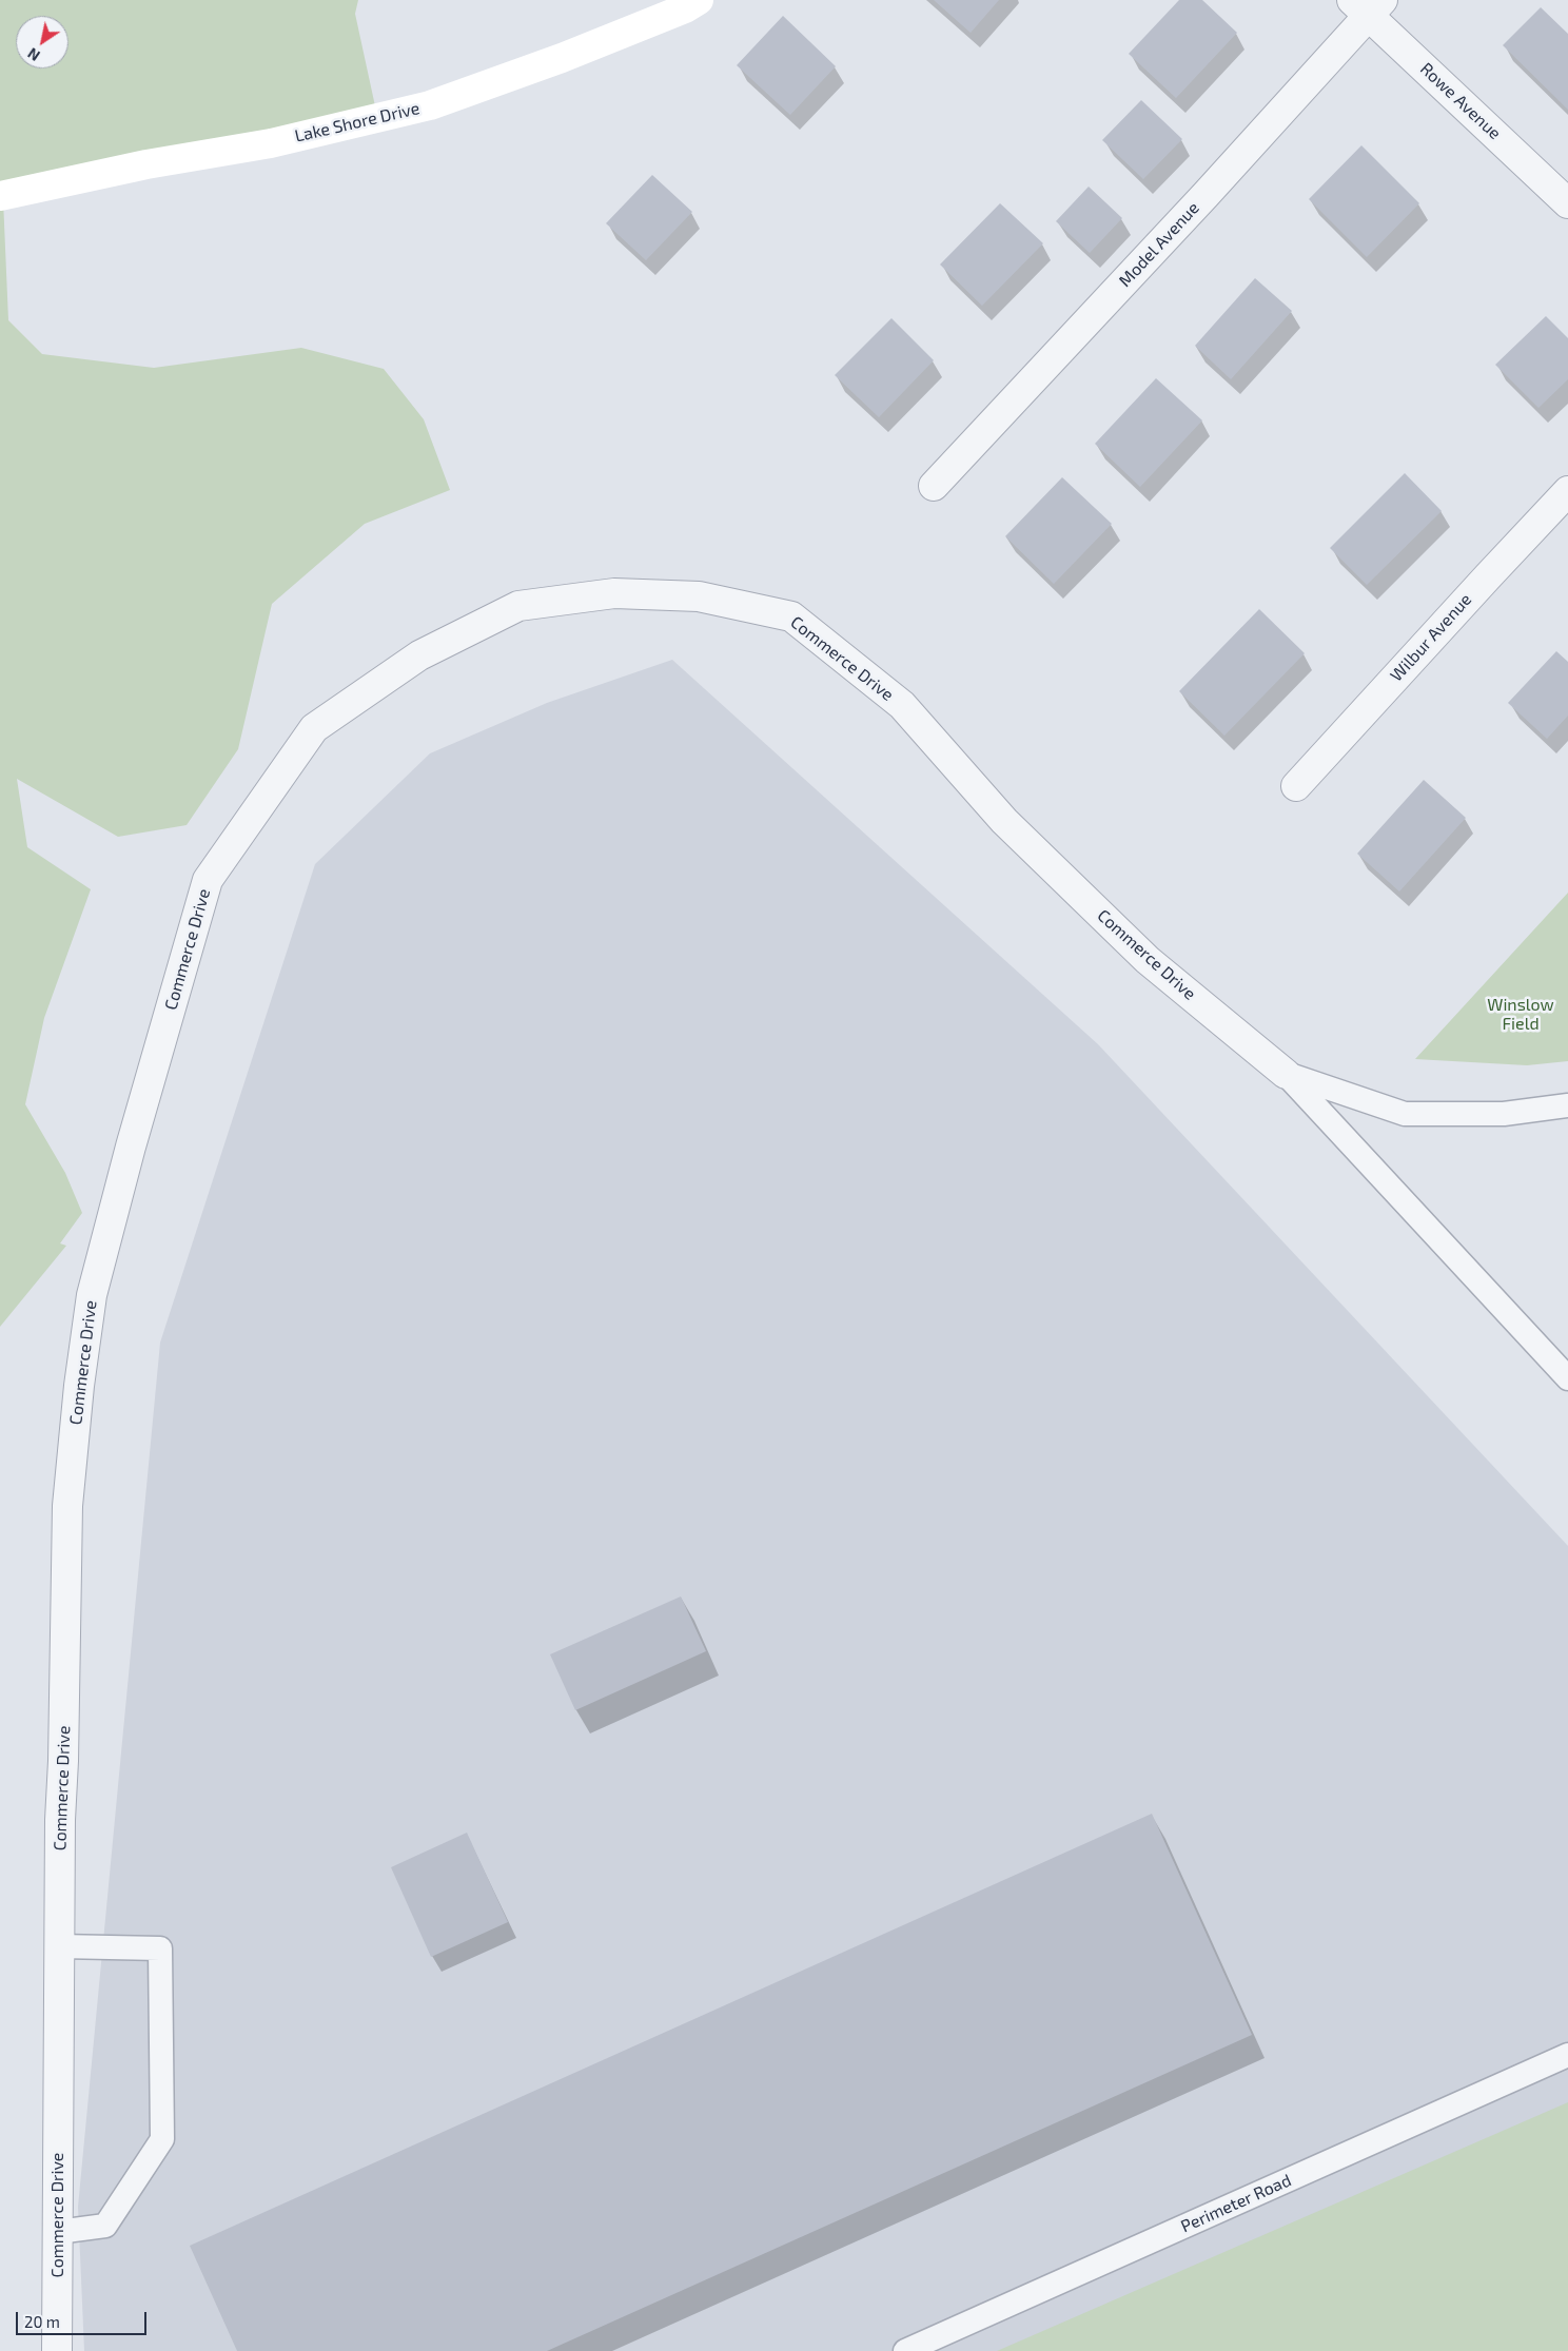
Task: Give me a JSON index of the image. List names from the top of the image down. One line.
{"streets":{"street":["Rowe Avenue","Lake Shore Drive","Model Avenue","Wilbur Avenue","Commerce Drive"],"lane":["Perimeter Road"]},"crossings":[["Rowe Avenue","Model Avenue"]],"parks":["Winslow Field"],"scale_bar":"20 m","north":"bottom left"}
